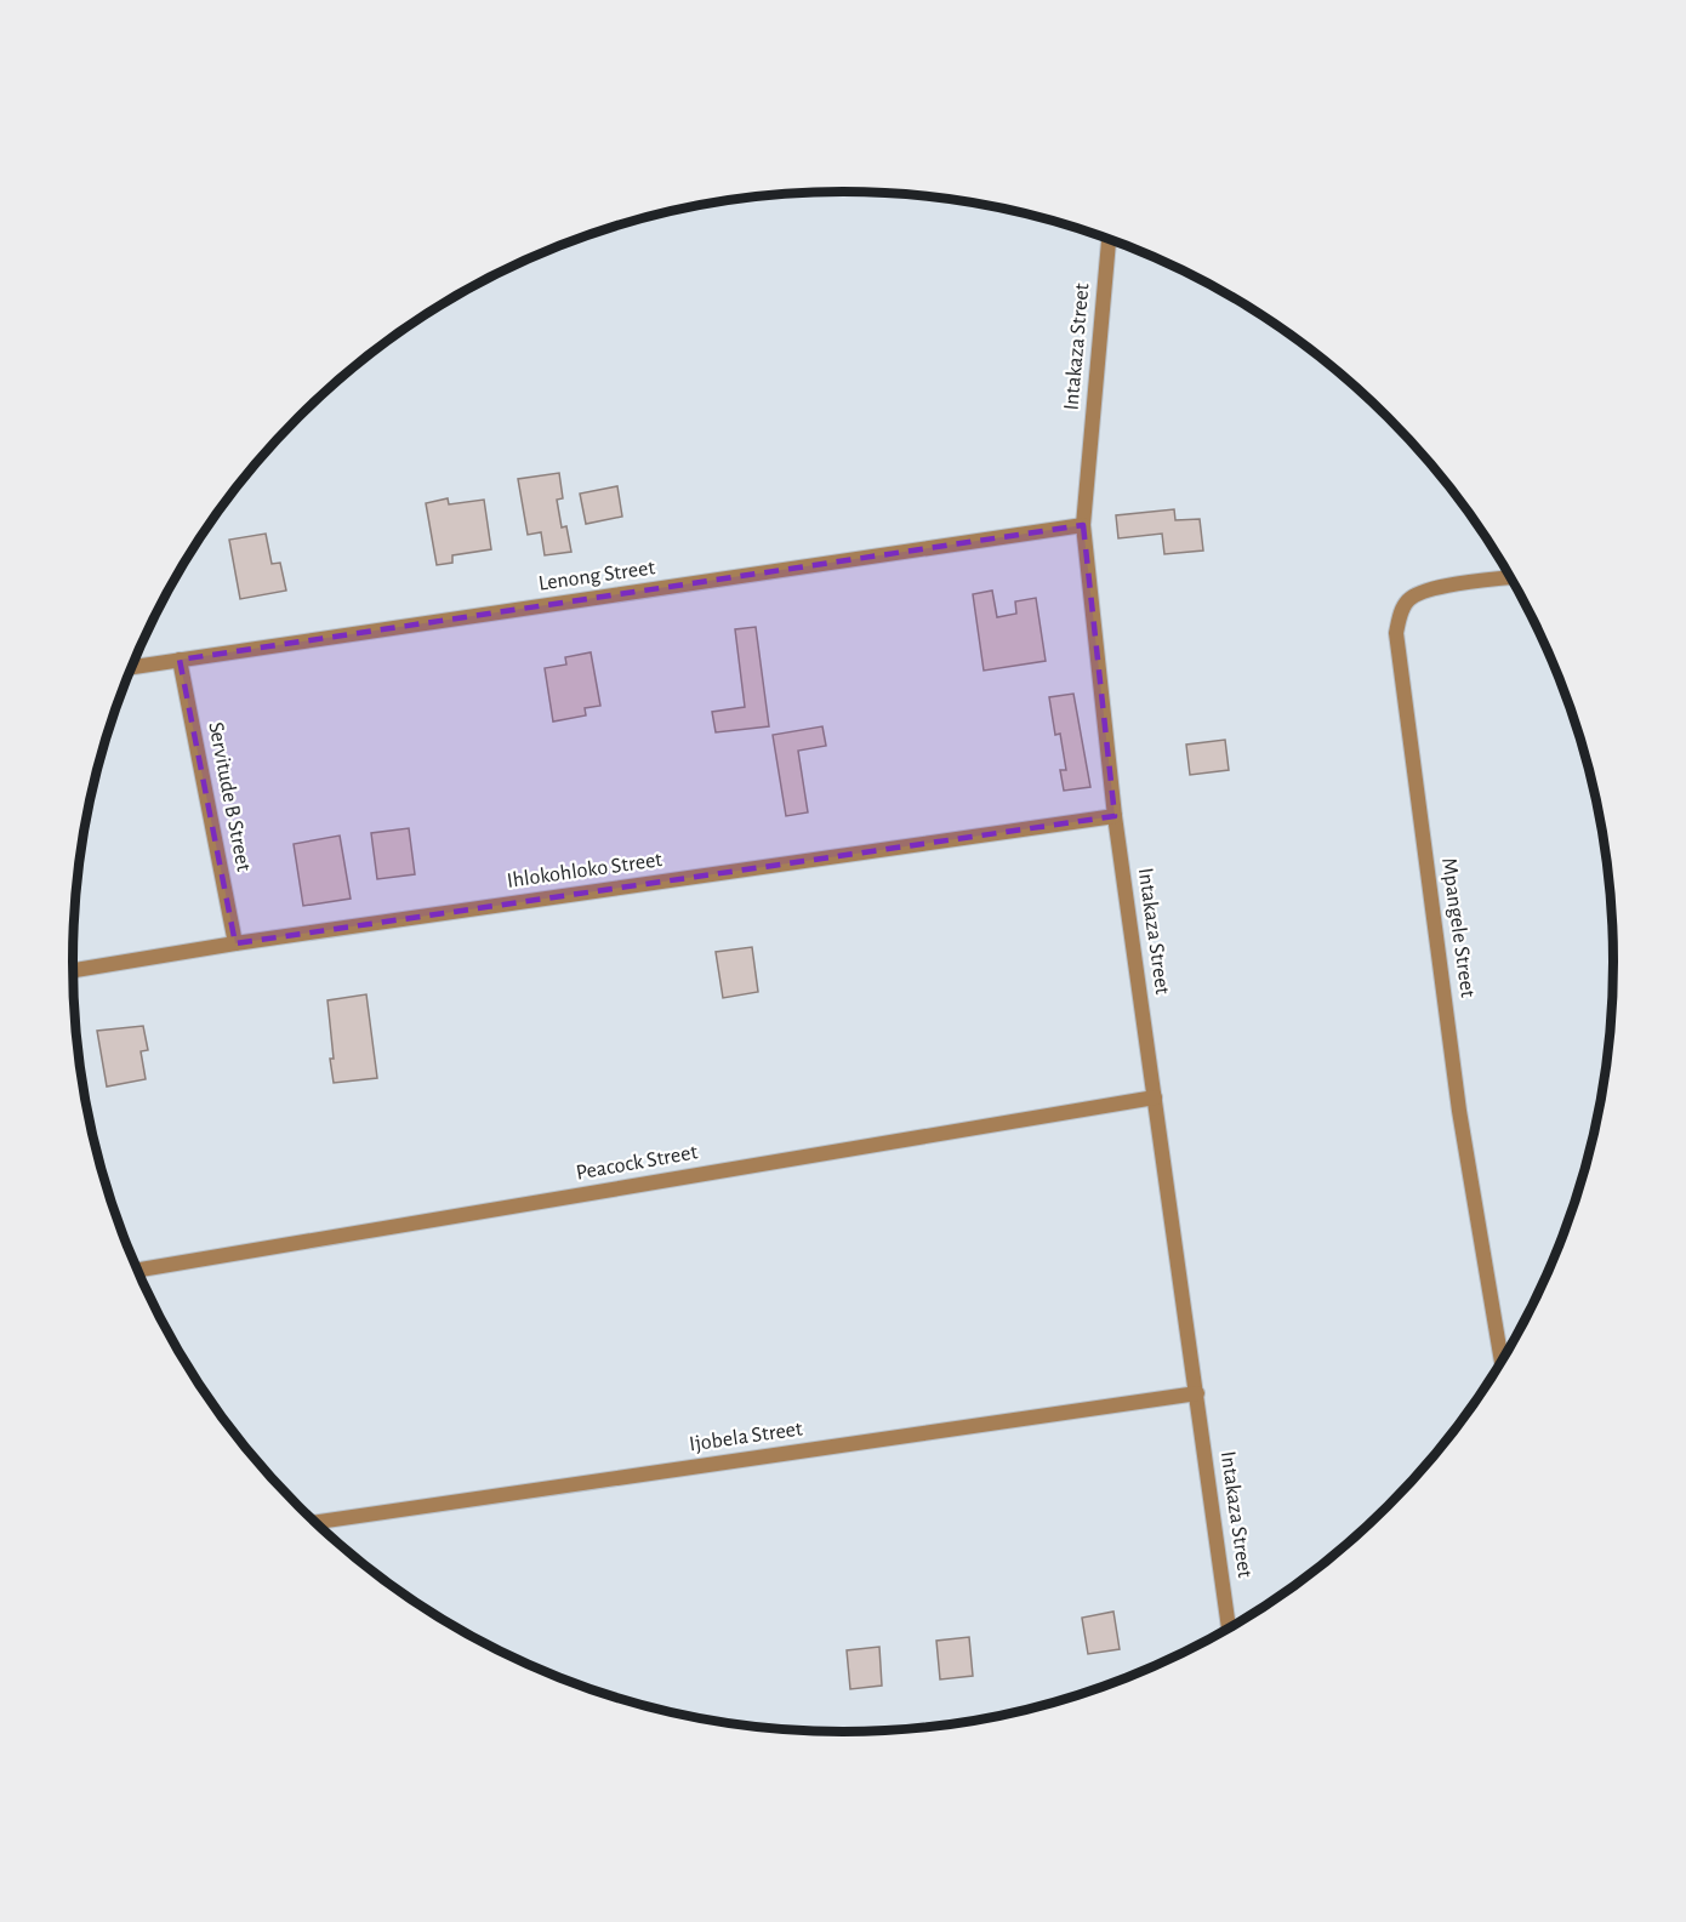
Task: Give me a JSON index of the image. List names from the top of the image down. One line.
{"streets":{"street":["Intakaza Street","Lenong Street","Servitude B Street","Ihlokohloko Street","Mpangele Street","Peacock Street","Ijobela Street"]},"crossings":[["Intakaza Street","Lenong Street"],["Intakaza Street","Ihlokohloko Street"],["Intakaza Street","Peacock Street"],["Intakaza Street","Ijobela Street"],["Lenong Street","Servitude B Street"],["Servitude B Street","Ihlokohloko Street"]]}
